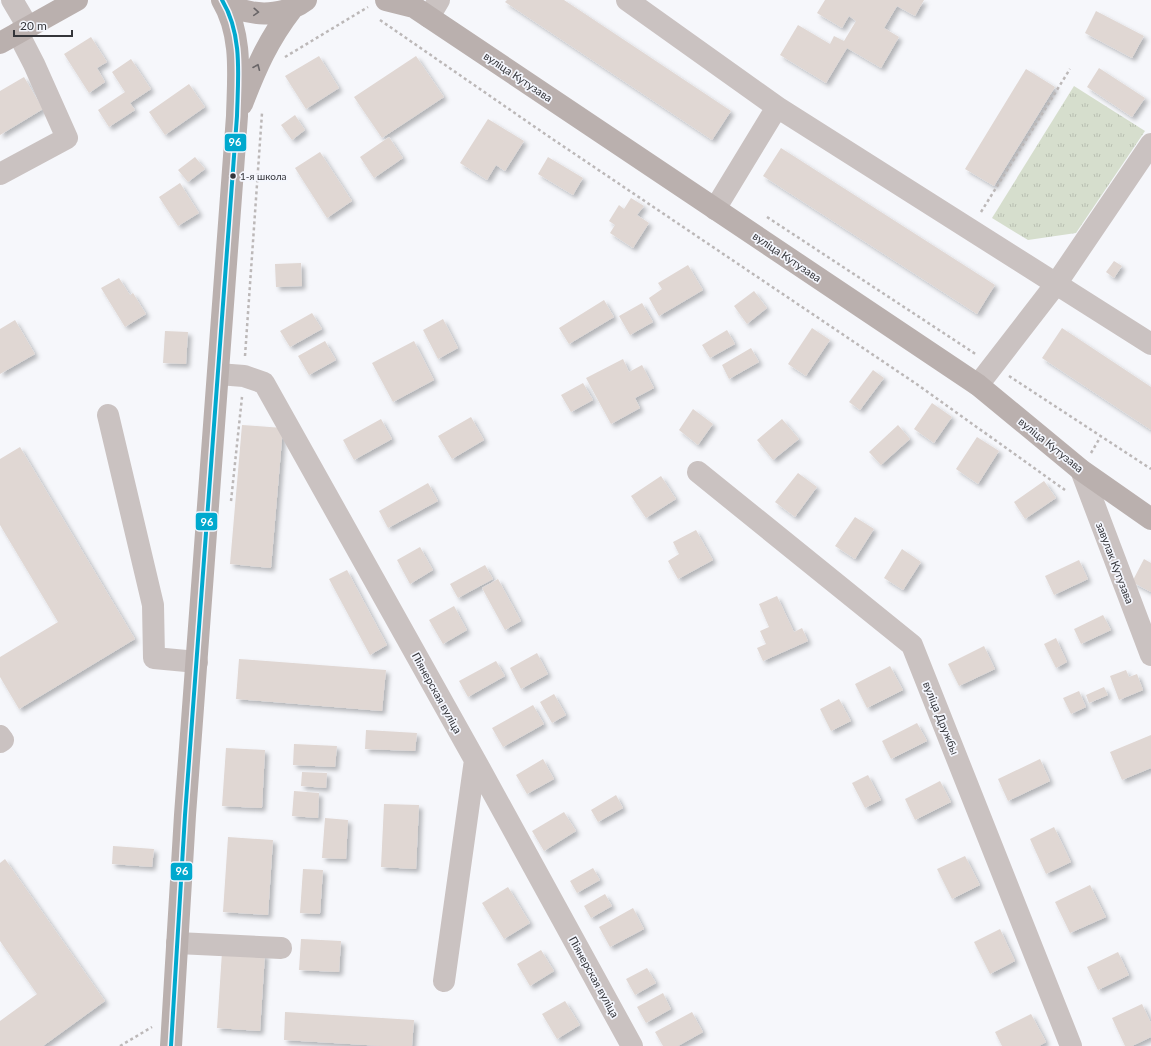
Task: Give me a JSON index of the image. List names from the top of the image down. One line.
{"streets":{"main road":["вуліца Кутузава"],"street":["завулак Кутузава","Піянерская вуліца","вуліца Дружбы"]},"crossings":[["вуліца Кутузава","завулак Кутузава"]],"places":["1-я школа"],"lines":["transit line 96"],"scale_bar":"20 m"}
